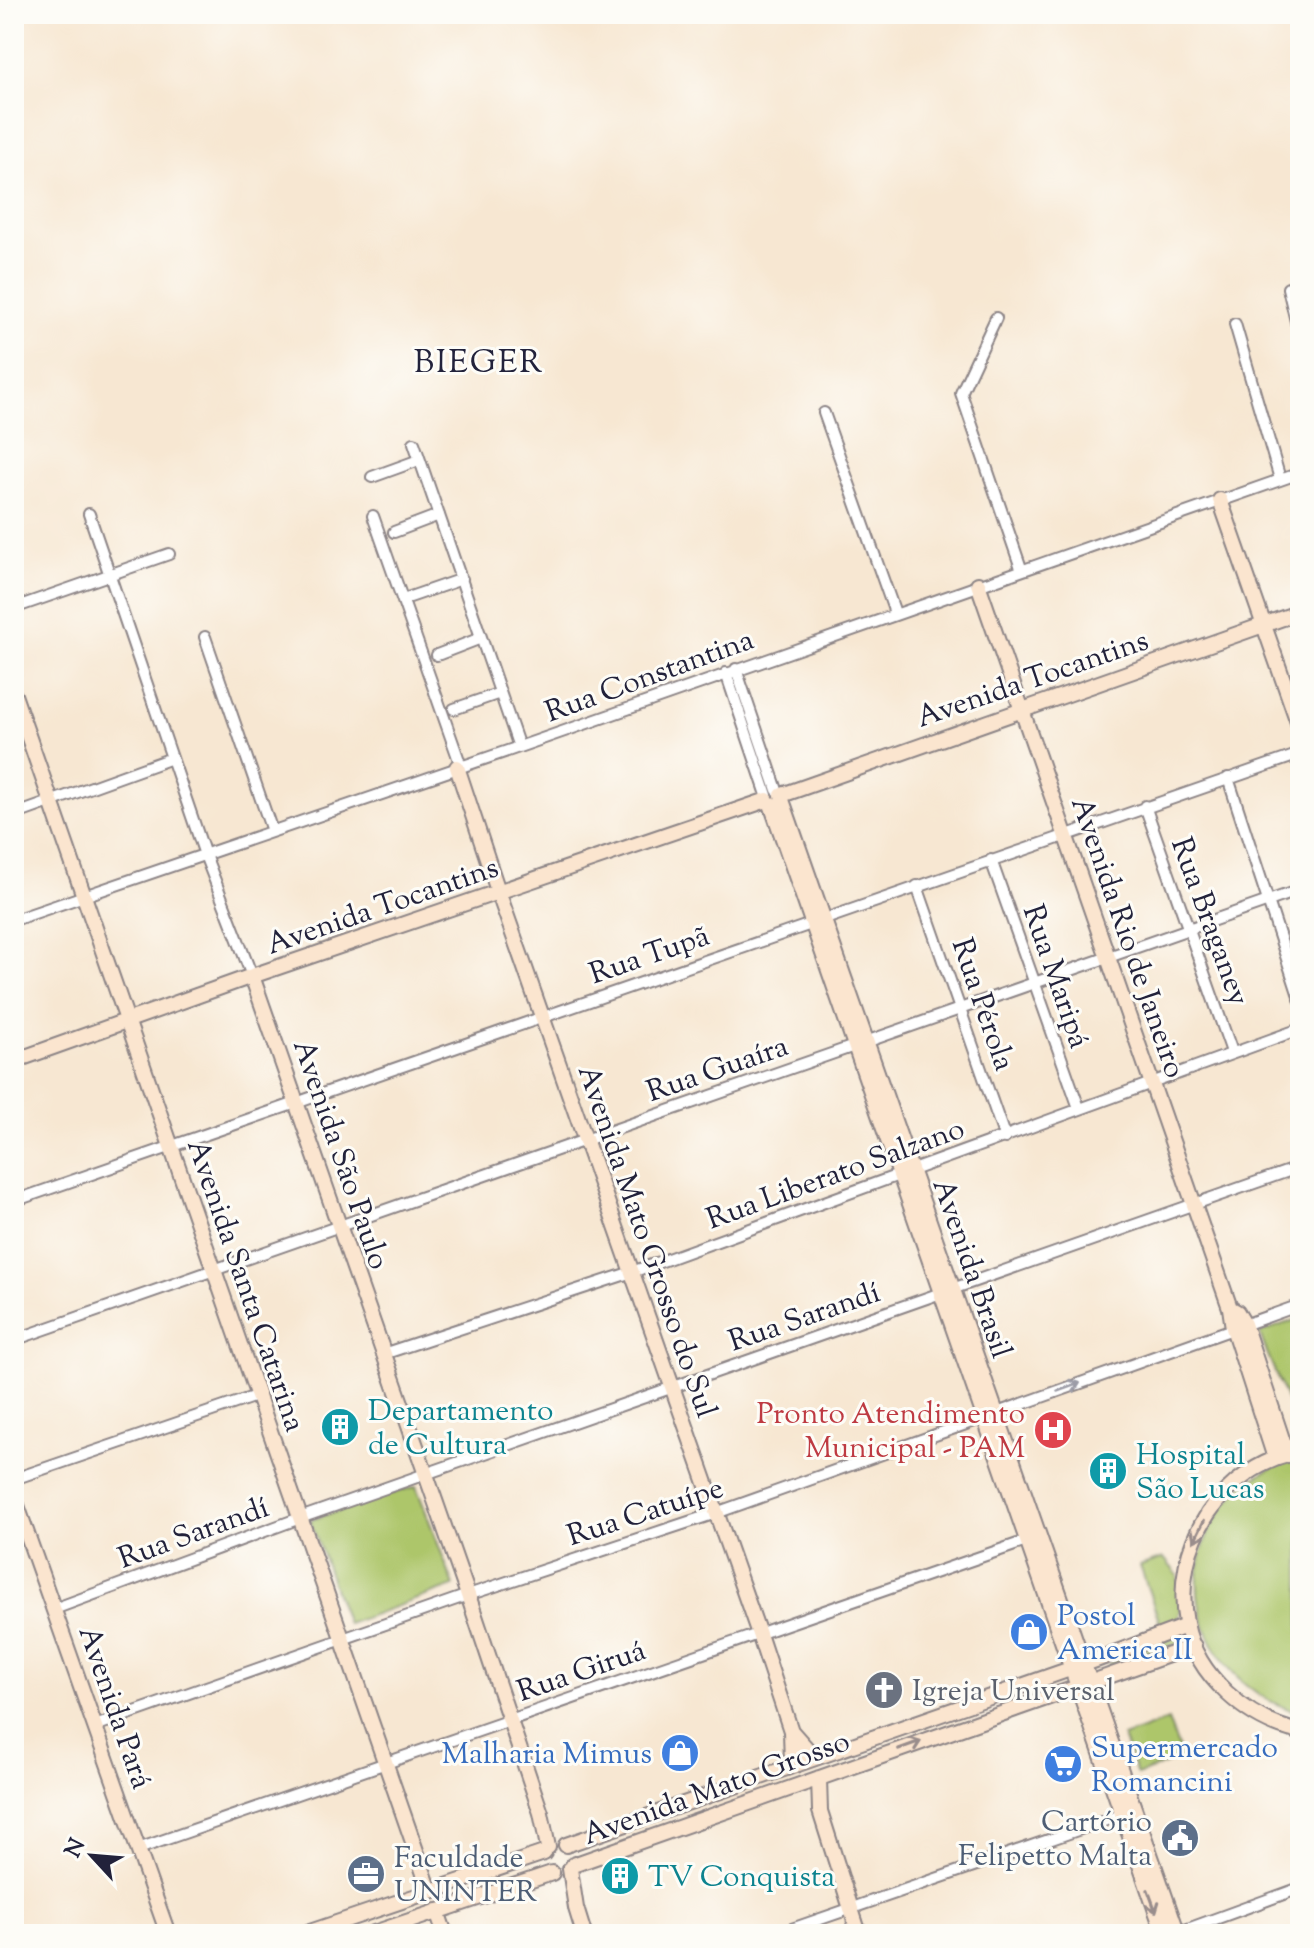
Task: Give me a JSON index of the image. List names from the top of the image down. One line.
{"streets":{"street":["Rua Constantina","Avenida Tocantins","Rua Braganey","Avenida Rio de Janeiro","Rua Tupã","Rua Maripá","Rua Pérola","Rua Guaíra","Avenida São Paulo","Rua Liberato Salzano","Avenida Mato Grosso do Sul","Avenida Brasil","Avenida Santa Catarina","Rua Sarandí","Rua Catuípe","Rua Giruá","Avenida Pará","Avenida Mato Grosso"]},"crossings":[["Rua Constantina","Avenida Rio de Janeiro"],["Rua Constantina","Avenida São Paulo"],["Rua Constantina","Avenida Mato Grosso do Sul"],["Rua Constantina","Avenida Brasil"],["Rua Constantina","Avenida Santa Catarina"],["Avenida Tocantins","Avenida Rio de Janeiro"],["Avenida Tocantins","Avenida São Paulo"],["Avenida Tocantins","Avenida Mato Grosso do Sul"],["Avenida Tocantins","Avenida Brasil"],["Avenida Tocantins","Avenida Santa Catarina"],["Rua Braganey","Rua Tupã"],["Rua Braganey","Rua Guaíra"],["Rua Braganey","Rua Liberato Salzano"],["Avenida Rio de Janeiro","Rua Tupã"],["Avenida Rio de Janeiro","Rua Guaíra"],["Avenida Rio de Janeiro","Rua Liberato Salzano"],["Avenida Rio de Janeiro","Rua Sarandí"],["Avenida Rio de Janeiro","Rua Catuípe"],["Rua Tupã","Rua Maripá"],["Rua Tupã","Rua Pérola"],["Rua Tupã","Avenida São Paulo"],["Rua Tupã","Avenida Mato Grosso do Sul"],["Rua Tupã","Avenida Brasil"],["Rua Tupã","Avenida Santa Catarina"],["Rua Maripá","Rua Guaíra"],["Rua Maripá","Rua Liberato Salzano"],["Rua Pérola","Rua Guaíra"],["Rua Pérola","Rua Liberato Salzano"],["Rua Guaíra","Avenida São Paulo"],["Rua Guaíra","Avenida Mato Grosso do Sul"],["Rua Guaíra","Avenida Brasil"],["Rua Guaíra","Avenida Santa Catarina"],["Avenida São Paulo","Rua Liberato Salzano"],["Avenida São Paulo","Rua Sarandí"],["Avenida São Paulo","Rua Catuípe"],["Avenida São Paulo","Rua Giruá"],["Avenida São Paulo","Avenida Mato Grosso"],["Rua Liberato Salzano","Avenida Mato Grosso do Sul"],["Rua Liberato Salzano","Avenida Brasil"],["Avenida Mato Grosso do Sul","Rua Sarandí"],["Avenida Mato Grosso do Sul","Rua Catuípe"],["Avenida Mato Grosso do Sul","Rua Giruá"],["Avenida Brasil","Rua Sarandí"],["Avenida Brasil","Rua Catuípe"],["Avenida Brasil","Rua Giruá"],["Avenida Brasil","Avenida Mato Grosso"],["Avenida Santa Catarina","Rua Sarandí"],["Avenida Santa Catarina","Rua Catuípe"],["Avenida Santa Catarina","Rua Giruá"],["Avenida Santa Catarina","Avenida Mato Grosso"],["Rua Sarandí","Avenida Pará"],["Rua Catuípe","Avenida Pará"],["Rua Giruá","Avenida Pará"]],"districts":["BIEGER"],"places":{"building":["Departamento de Cultura","Hospital São Lucas","TV Conquista"],"hospital":["Pronto Atendimento Municipal - PAM"],"shop":["Postol America II","Malharia Mimus"],"church":["Igreja Universal"],"supermarket":["Supermercado Romancini"],"public building":["Cartório Felipetto Malta"],"office":["Faculdade UNINTER"]},"north":"top left"}
